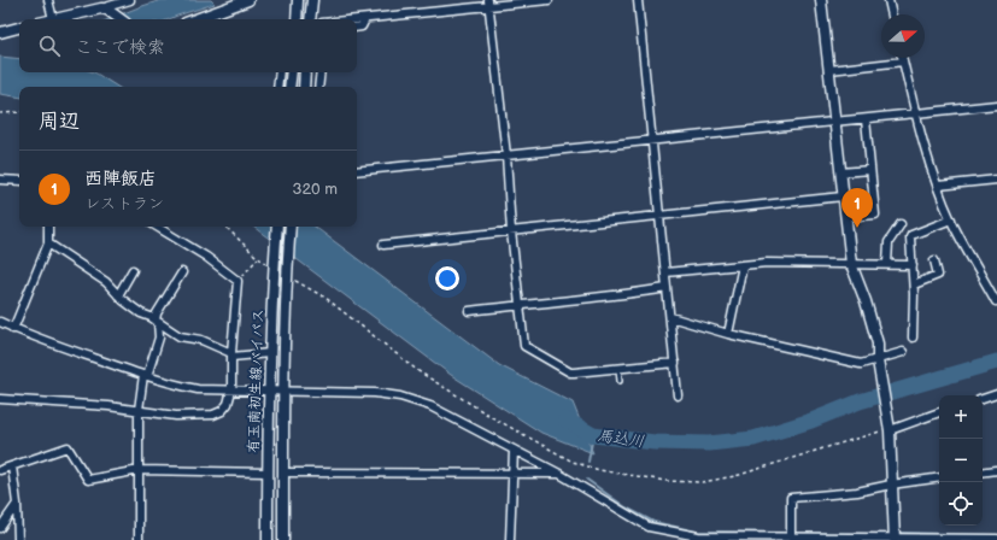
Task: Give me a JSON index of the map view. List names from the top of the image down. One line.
{"streets":{"street":["有玉南初生線バイパス"]},"water":["馬込川"],"north":"right","page":{"search":"ここで検索","heading":"周辺","list":[{"mark":"1","name":"西陣飯店","note":"レストラン","value":"320 m"}],"pins":"1","map_buttons":["+","−"]}}
